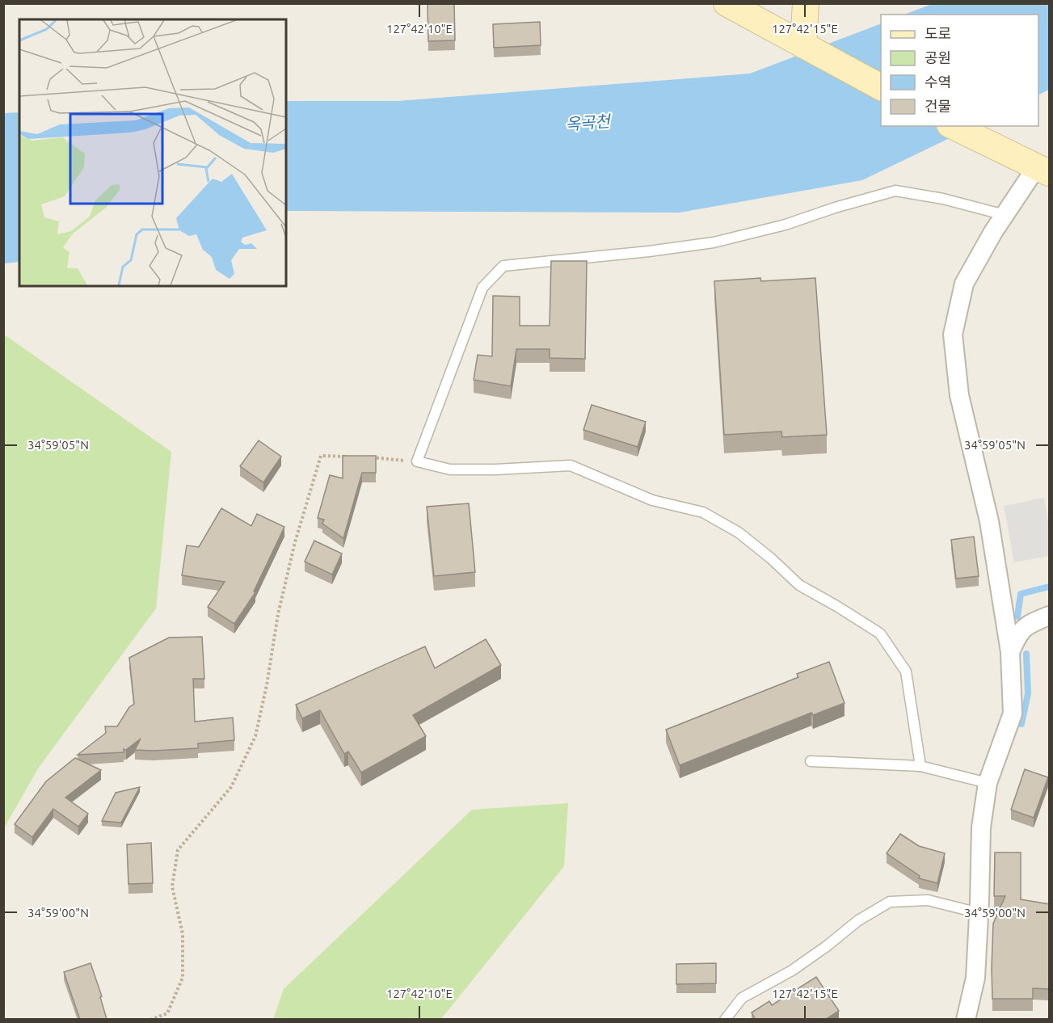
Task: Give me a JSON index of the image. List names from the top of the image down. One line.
{"water":["옥곡천"],"legend":["도로","공원","수역","건물"],"coordinates":["127°42'10\"E","127°42'15\"E","34°59'05\"N","34°59'00\"N"]}
